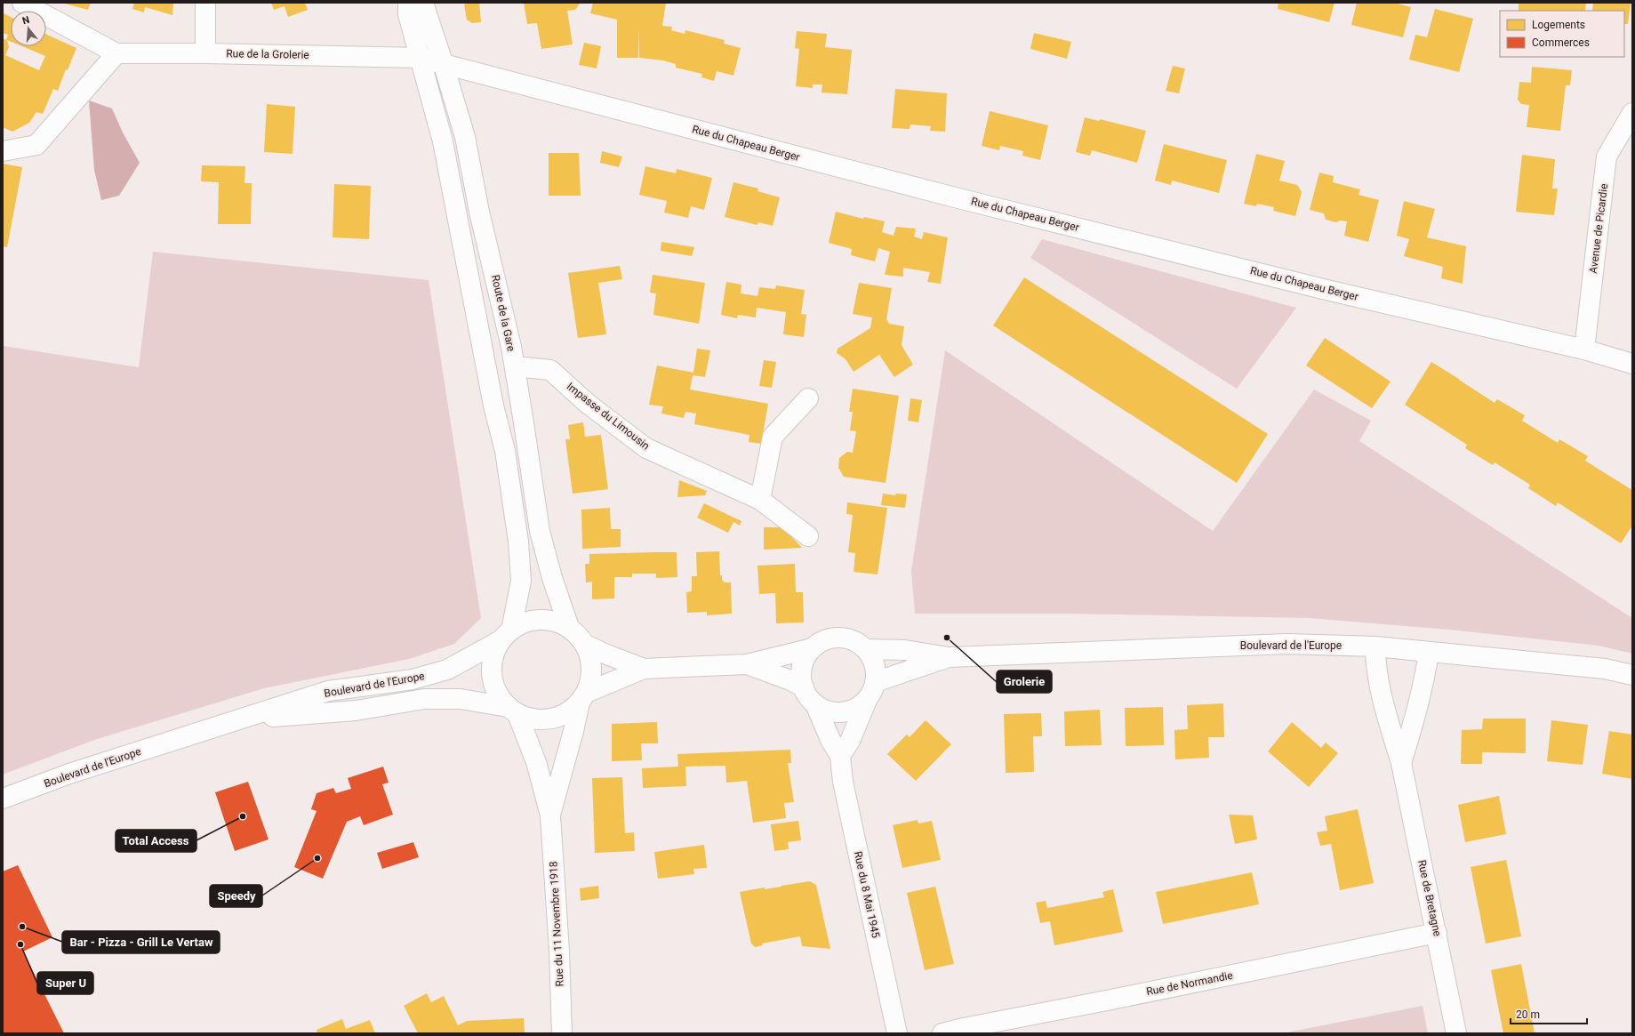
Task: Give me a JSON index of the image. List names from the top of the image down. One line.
{"streets":{"street":["Rue de la Grolerie","Rue du Chapeau Berger","Avenue de Picardie","Route de la Gare","Impasse du Limousin","Boulevard de l'Europe","Rue du 8 Mai 1945","Rue de Bretagne","Rue du 11 Novembre 1918","Rue de Normandie"]},"crossings":[["Rue de la Grolerie","Rue du Chapeau Berger"],["Rue du Chapeau Berger","Avenue de Picardie"],["Rue du Chapeau Berger","Route de la Gare"],["Route de la Gare","Impasse du Limousin"],["Route de la Gare","Boulevard de l'Europe"],["Route de la Gare","Rue du 11 Novembre 1918"],["Boulevard de l'Europe","Rue du 8 Mai 1945"],["Boulevard de l'Europe","Rue de Bretagne"],["Boulevard de l'Europe","Rue du 11 Novembre 1918"],["Rue de Bretagne","Rue de Normandie"]],"places":["Grolerie","Total Access","Speedy","Bar - Pizza - Grill Le Vertaw","Super U"],"legend":["Logements","Commerces"],"scale_bar":"20 m","north":"top"}
